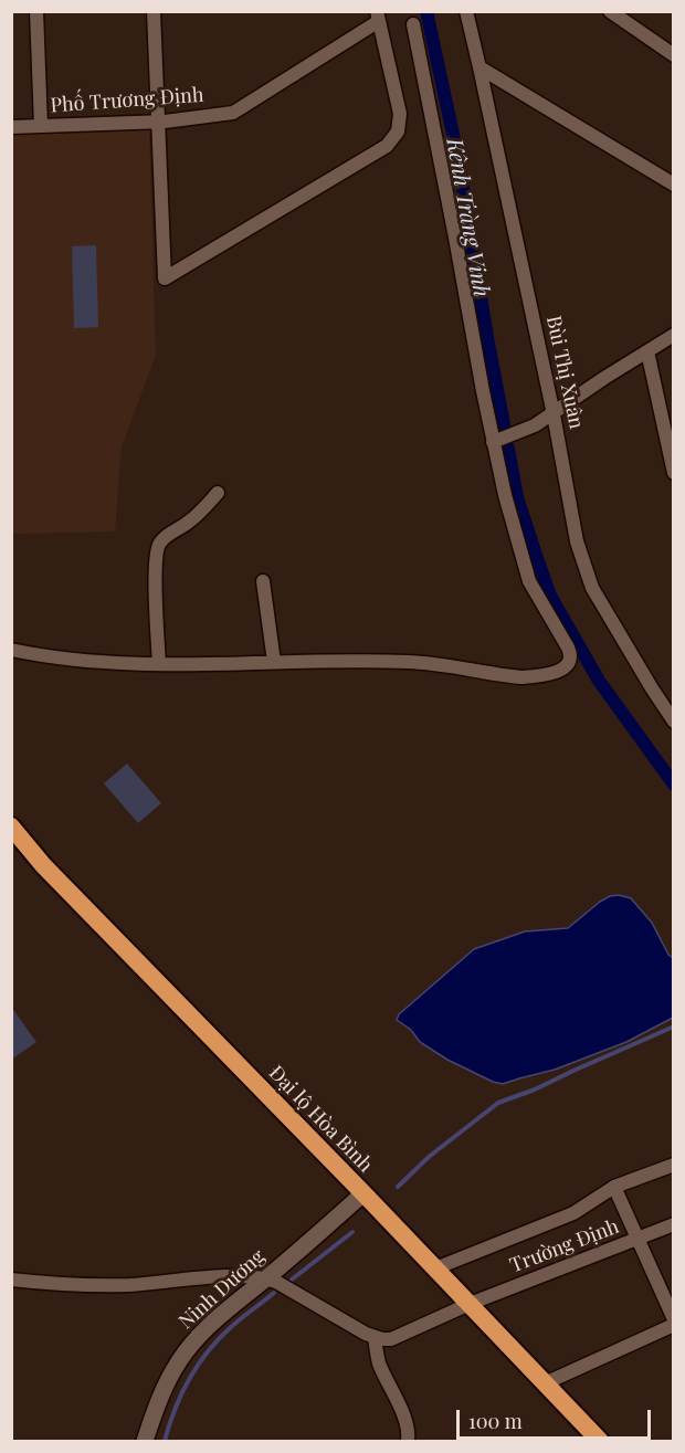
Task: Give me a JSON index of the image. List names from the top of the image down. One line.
{"streets":{"highway":["Đại lộ Hòa Bình"],"street":["Phố Trương Định","Bùi Thị Xuân","Trường Định","Ninh Dương"]},"crossings":[["Đại lộ Hòa Bình","Trường Định"],["Đại lộ Hòa Bình","Ninh Dương"]],"water":["Kênh Tràng Vinh"],"scale_bar":"100 m"}
